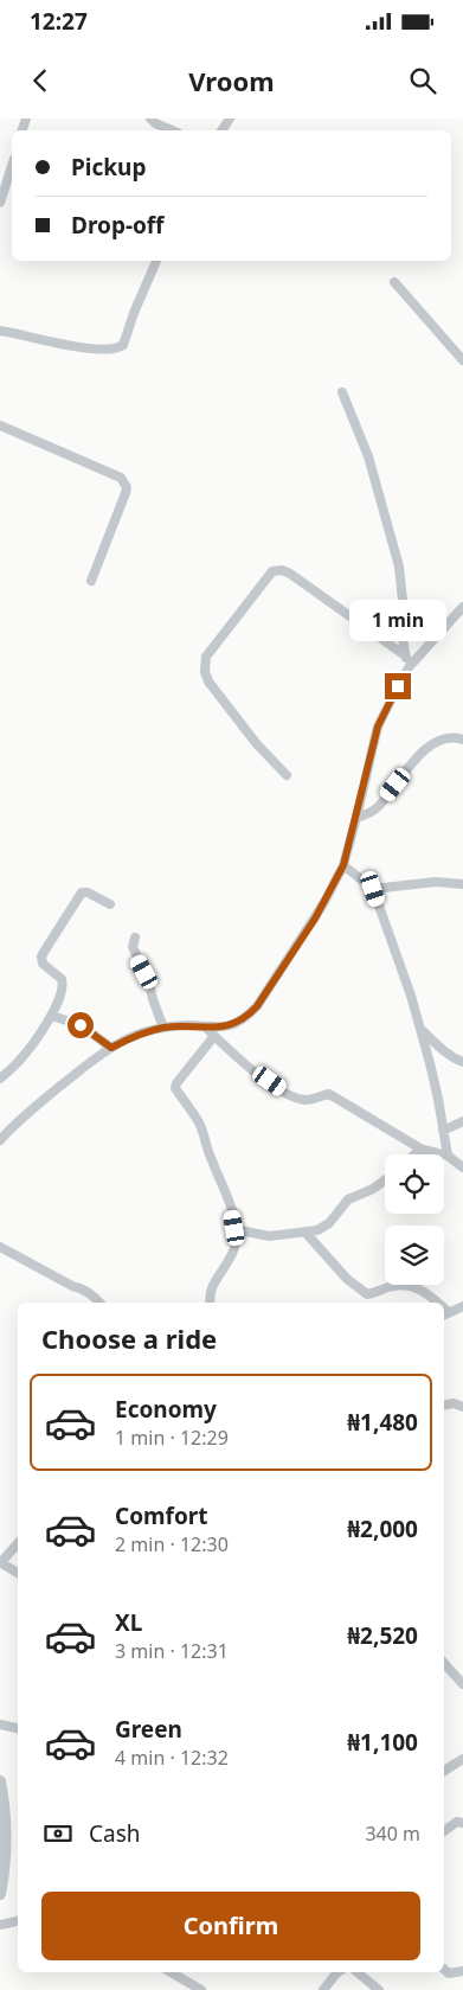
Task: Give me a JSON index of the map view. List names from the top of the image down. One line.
{"page":{"status":"12:27","header":"Vroom","banner":["Pickup","Drop-off"],"bubble":"1 min","heading":"Choose a ride","list":[{"name":"Economy","note":"1 min · 12:29","value":"₦1,480"},{"name":"Comfort","note":"2 min · 12:30","value":"₦2,000"},{"name":"XL","note":"3 min · 12:31","value":"₦2,520"},{"name":"Green","note":"4 min · 12:32","value":"₦1,100"}],"pay":["Cash","340 m"],"buttons":"Confirm"}}
